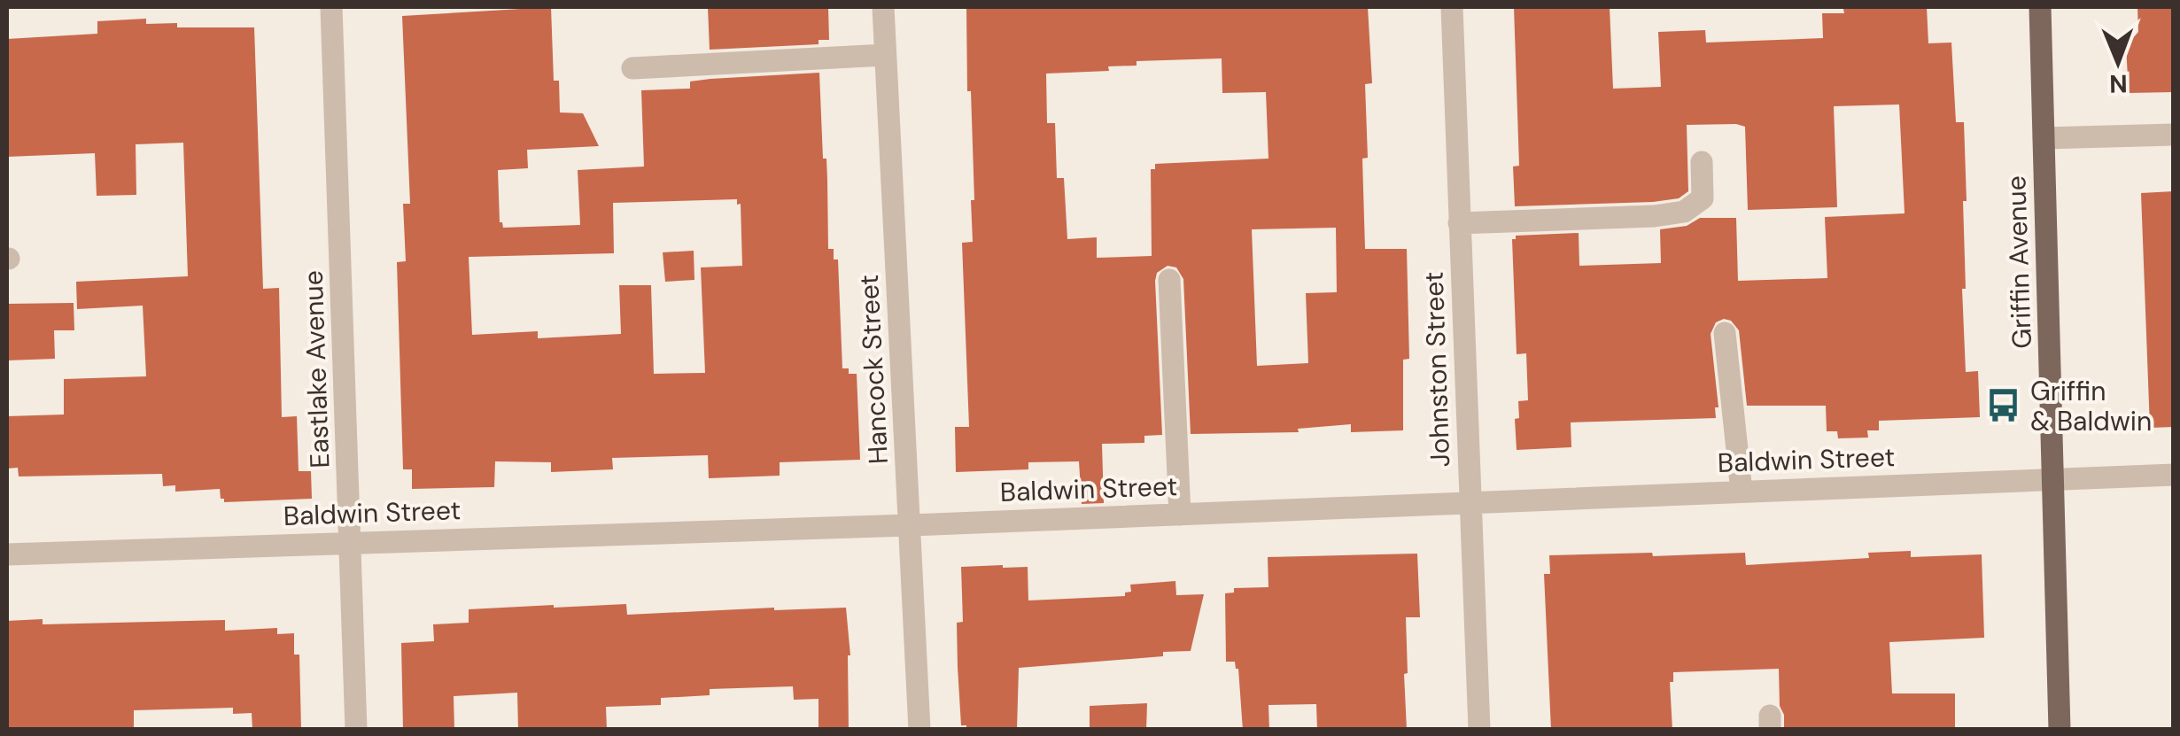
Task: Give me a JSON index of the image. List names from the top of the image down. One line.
{"streets":{"main road":["Griffin Avenue"],"street":["Eastlake Avenue","Hancock Street","Johnston Street","Baldwin Street"]},"crossings":[["Griffin Avenue","Baldwin Street"],["Eastlake Avenue","Baldwin Street"],["Hancock Street","Baldwin Street"],["Johnston Street","Baldwin Street"]],"places":{"bus stop":["Griffin & Baldwin"]},"north":"bottom"}
